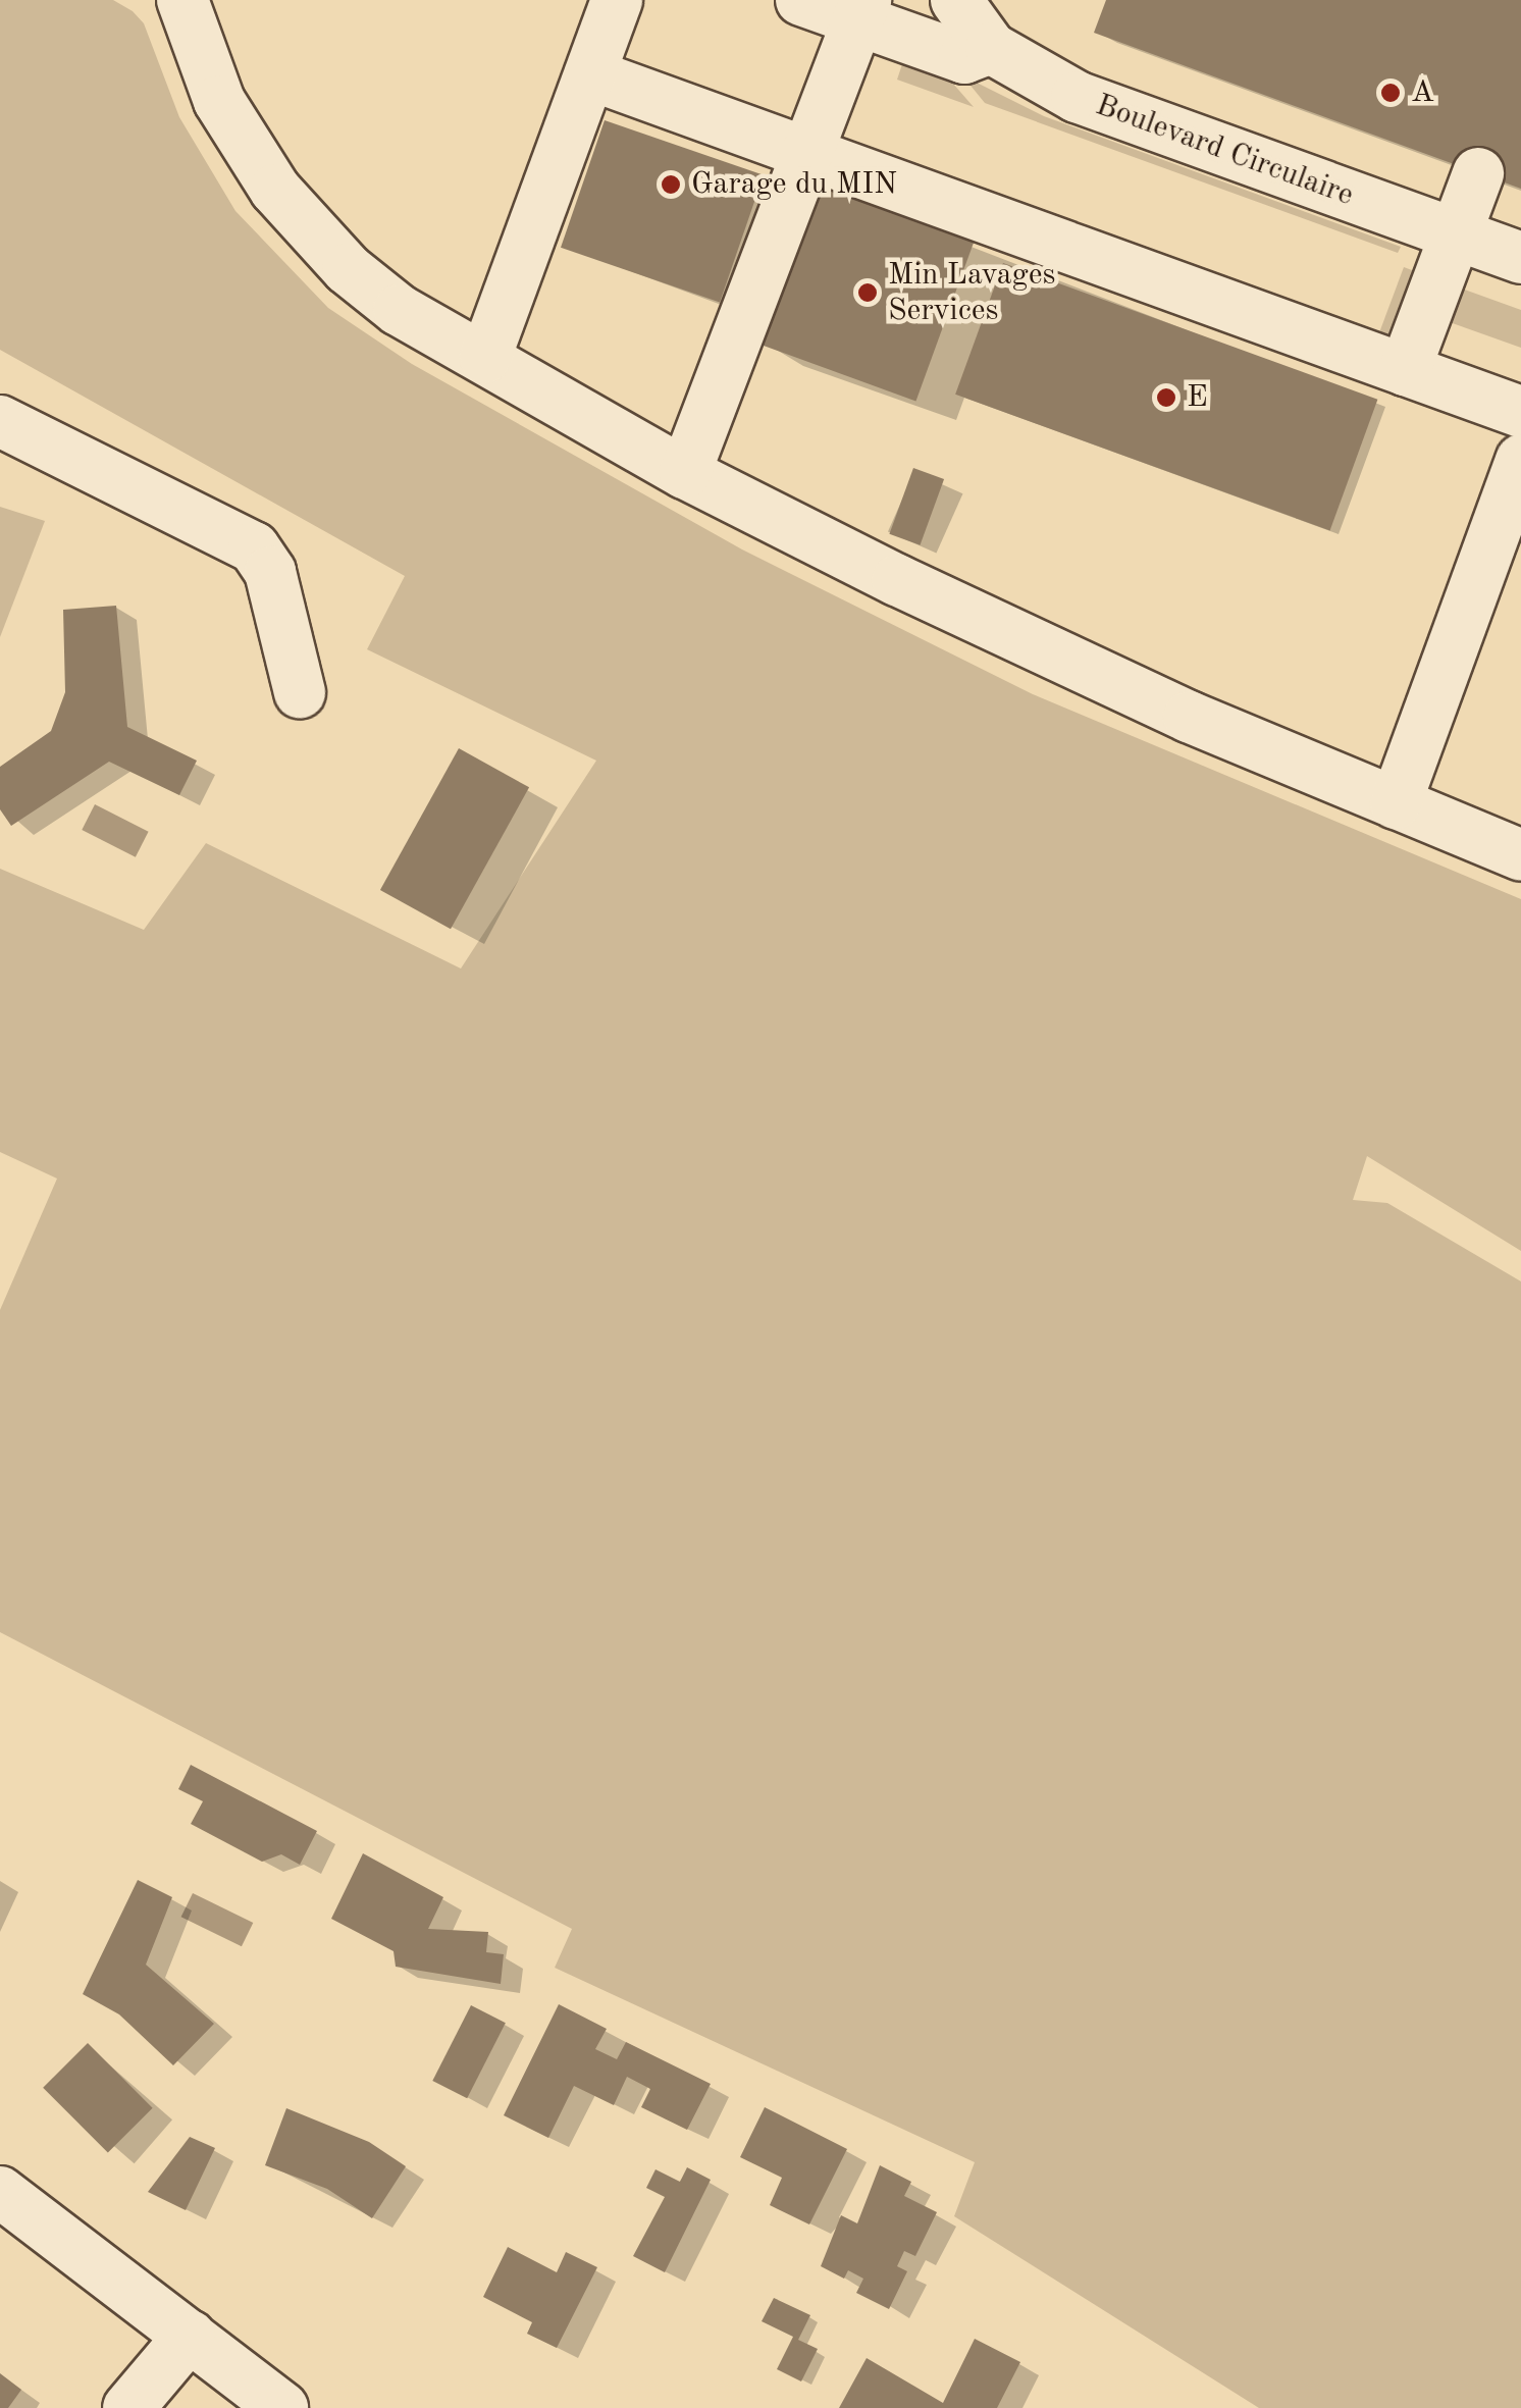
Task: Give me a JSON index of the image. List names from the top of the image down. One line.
{"streets":{"street":["Boulevard Circulaire"]},"places":["A","Garage du MIN","Min Lavages Services","E"]}
